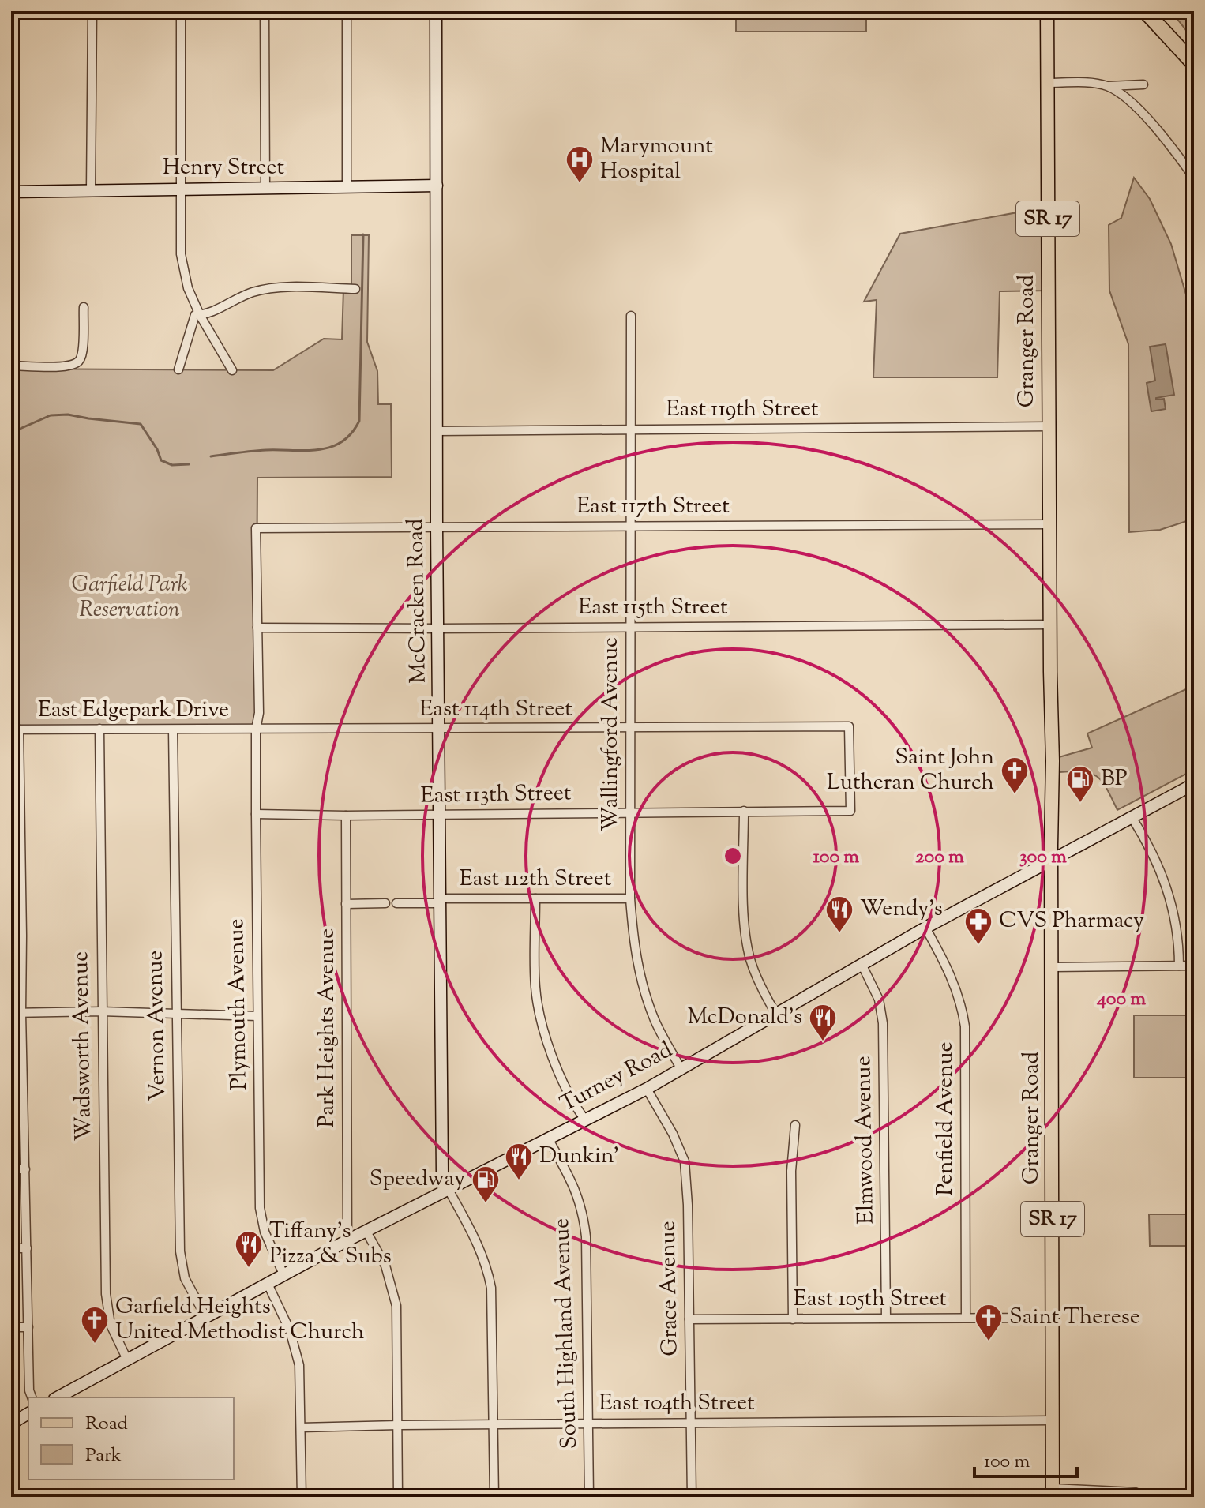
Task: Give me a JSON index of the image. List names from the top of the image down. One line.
{"streets":{"main road":["SR 17","Granger Road"],"street":["Henry Street","East 119th Street","East 117th Street","McCracken Road","East 115th Street","East 114th Street","East Edgepark Drive","Wallingford Avenue","East 113th Street","East 112th Street","Plymouth Avenue","Vernon Avenue","Park Heights Avenue","Wadsworth Avenue","Turney Road","Penfield Avenue","Elmwood Avenue","Grace Avenue","East 105th Street","South Highland Avenue","East 104th Street"]},"crossings":[["Henry Street","McCracken Road"],["Granger Road","East 119th Street"],["Granger Road","East 117th Street"],["Granger Road","East 115th Street"],["Granger Road","Turney Road"],["Granger Road","East 105th Street"],["Granger Road","East 104th Street"],["East 119th Street","McCracken Road"],["East 119th Street","Wallingford Avenue"],["East 117th Street","McCracken Road"],["East 117th Street","Wallingford Avenue"],["East 117th Street","Plymouth Avenue"],["McCracken Road","East 115th Street"],["McCracken Road","East 114th Street"],["McCracken Road","East 113th Street"],["McCracken Road","East 112th Street"],["McCracken Road","Turney Road"],["East 115th Street","Wallingford Avenue"],["East 115th Street","Plymouth Avenue"],["East 114th Street","East Edgepark Drive"],["East 114th Street","Wallingford Avenue"],["East 114th Street","East 113th Street"],["East 114th Street","Plymouth Avenue"],["East Edgepark Drive","Plymouth Avenue"],["East Edgepark Drive","Vernon Avenue"],["East Edgepark Drive","Wadsworth Avenue"],["Wallingford Avenue","East 113th Street"],["Wallingford Avenue","East 112th Street"],["Wallingford Avenue","Turney Road"],["East 113th Street","Plymouth Avenue"],["East 113th Street","Park Heights Avenue"],["Plymouth Avenue","Turney Road"],["Vernon Avenue","Turney Road"],["Park Heights Avenue","Turney Road"],["Wadsworth Avenue","Turney Road"],["Turney Road","Penfield Avenue"],["Turney Road","Elmwood Avenue"],["Turney Road","Grace Avenue"],["Turney Road","South Highland Avenue"],["Penfield Avenue","East 105th Street"],["Elmwood Avenue","East 105th Street"],["Grace Avenue","East 105th Street"],["Grace Avenue","East 104th Street"],["South Highland Avenue","East 104th Street"]],"parks":["Garfield Park Reservation"],"places":{"hospital":["Marymount Hospital"],"church":["Saint John Lutheran Church","Saint Therese","Garfield Heights United Methodist Church"],"fuel station":["BP","Speedway"],"restaurant":["Wendy's","McDonald's","Dunkin'","Tiffany’s Pizza & Subs"],"pharmacy":["CVS Pharmacy"]},"legend":["Road","Park"],"scale_bar":"100 m","rings":["100 m","200 m","300 m","400 m"]}
